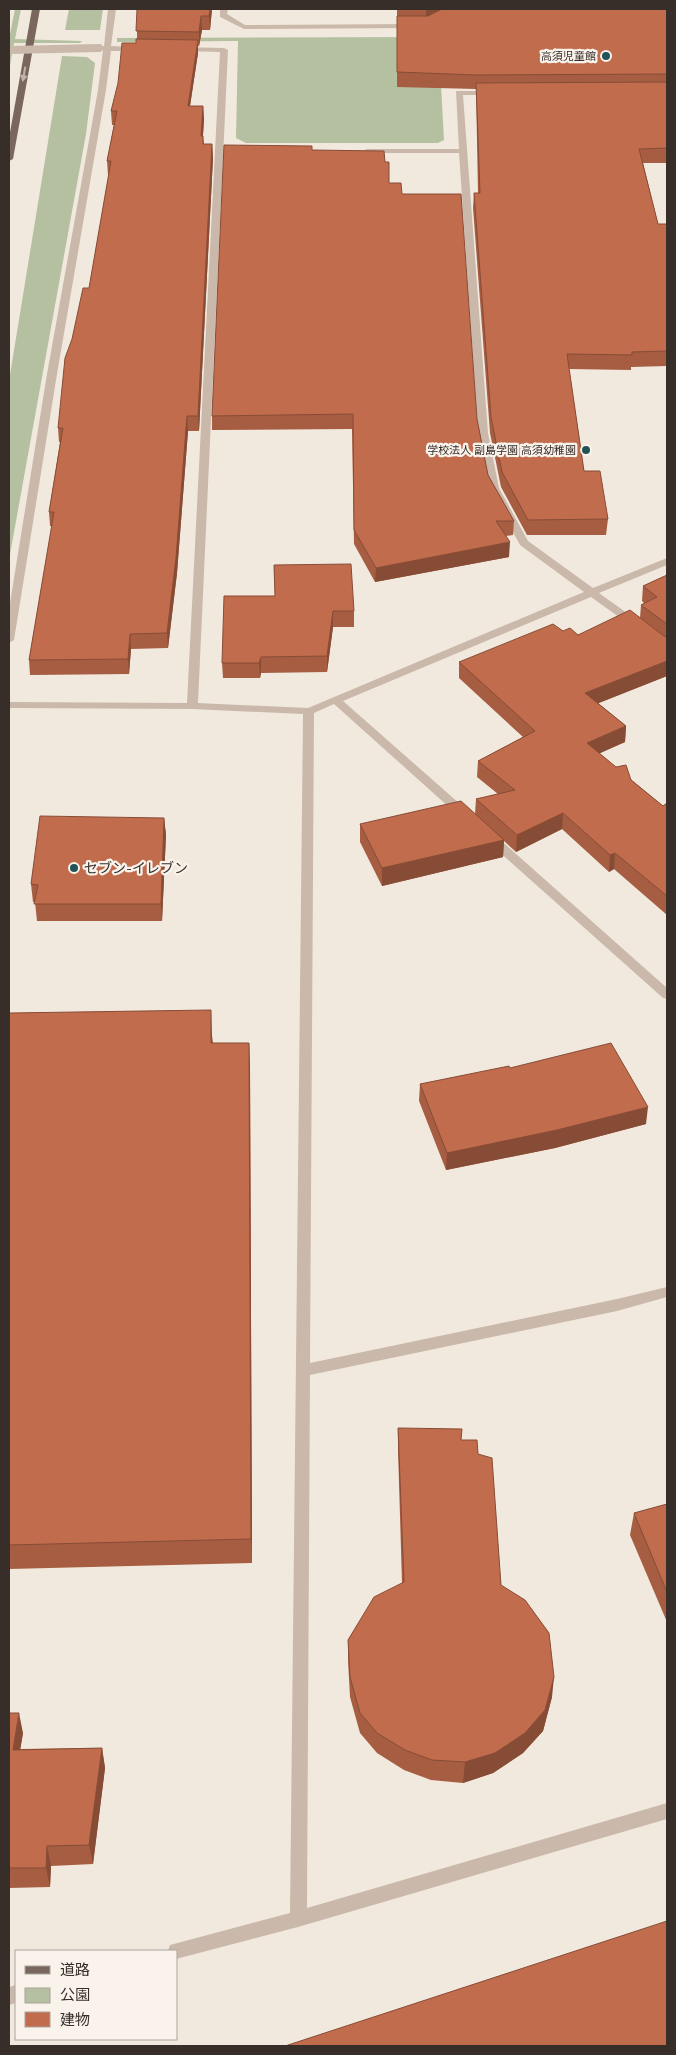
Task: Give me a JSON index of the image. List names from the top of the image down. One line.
{"places":["高須児童館","学校法人 副島学園 高須幼稚園","セブン-イレブン"],"legend":["道路","公園","建物"]}
